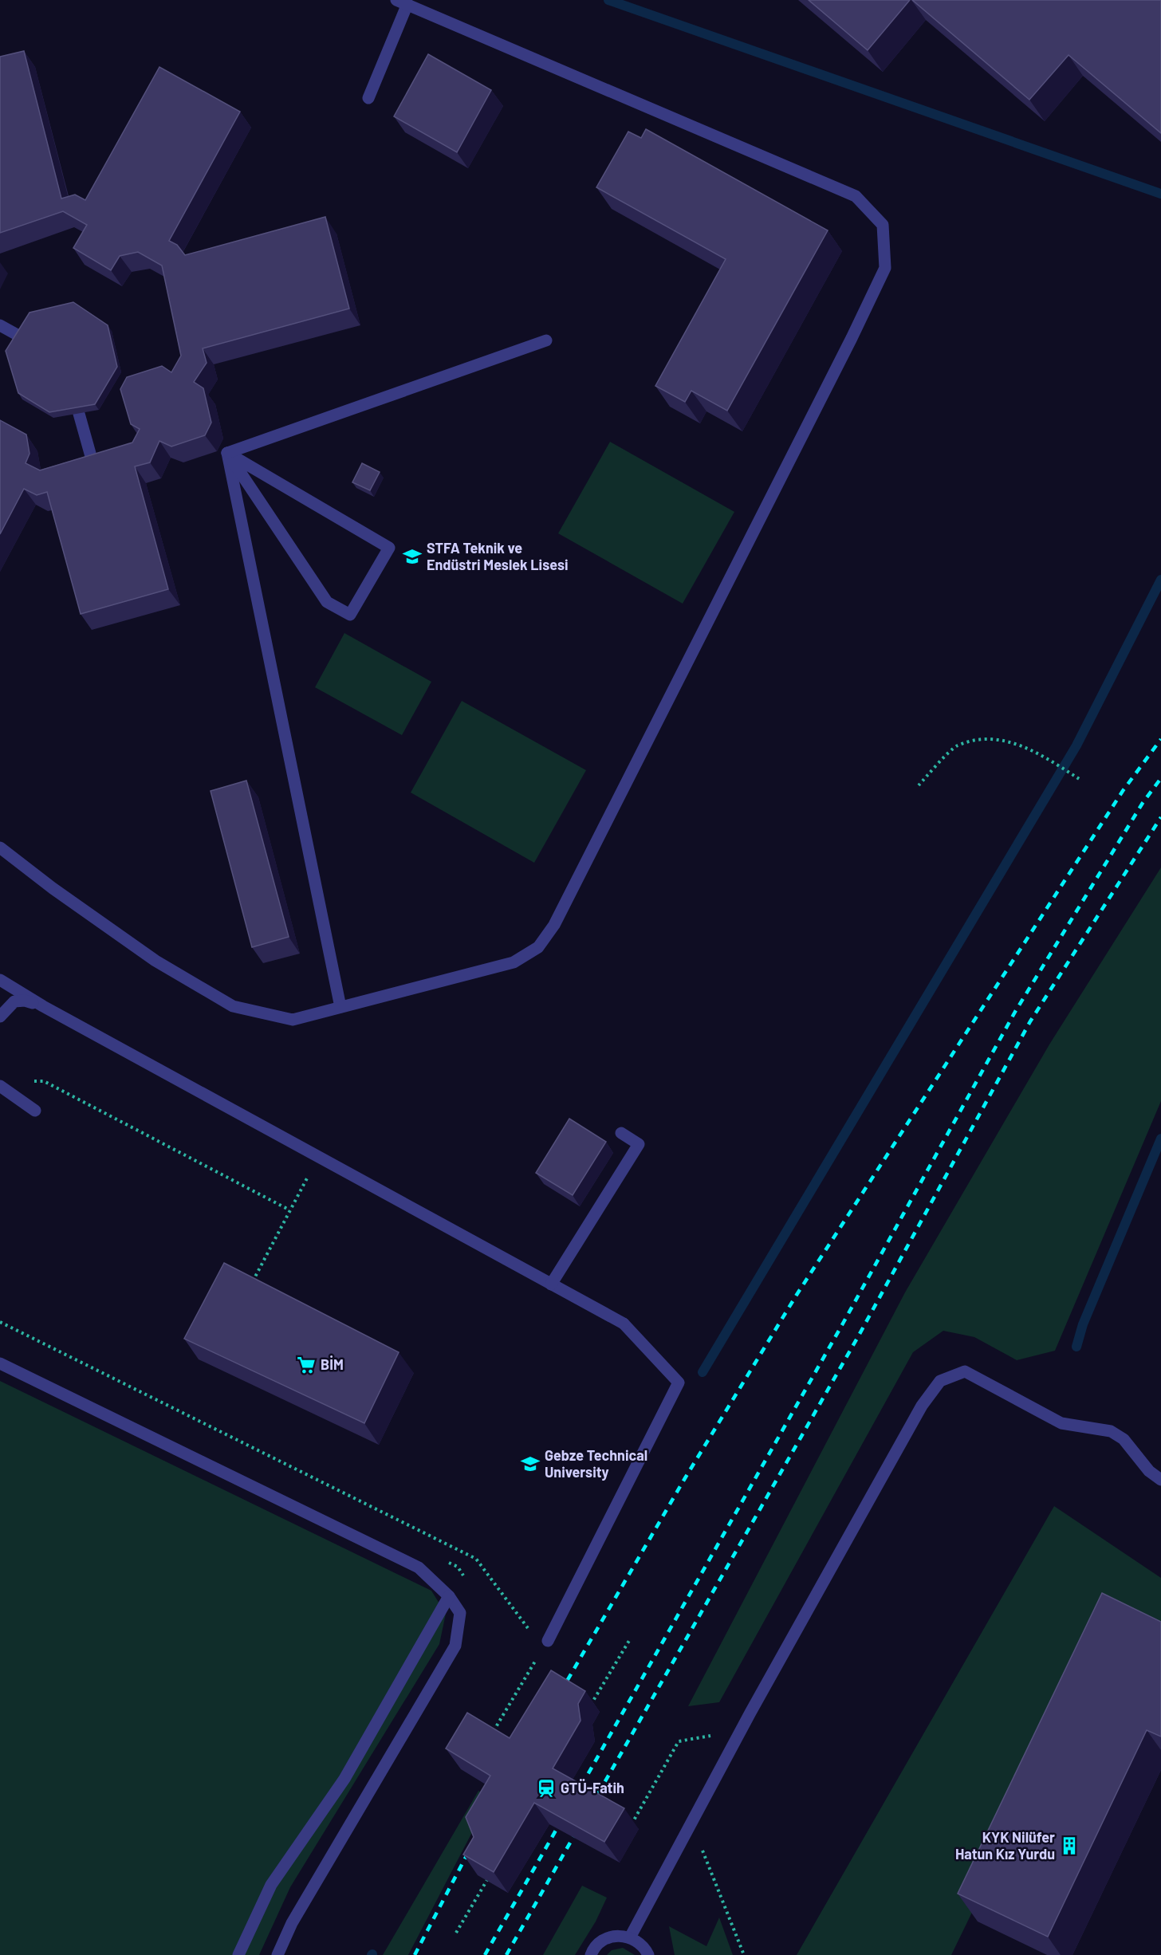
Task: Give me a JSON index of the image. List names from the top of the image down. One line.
{"places":{"school or university":["STFA Teknik ve Endüstri Meslek Lisesi","Gebze Technical University"],"supermarket":["BİM"],"station":["GTÜ-Fatih"],"building":["KYK Nilüfer Hatun Kız Yurdu"]}}
